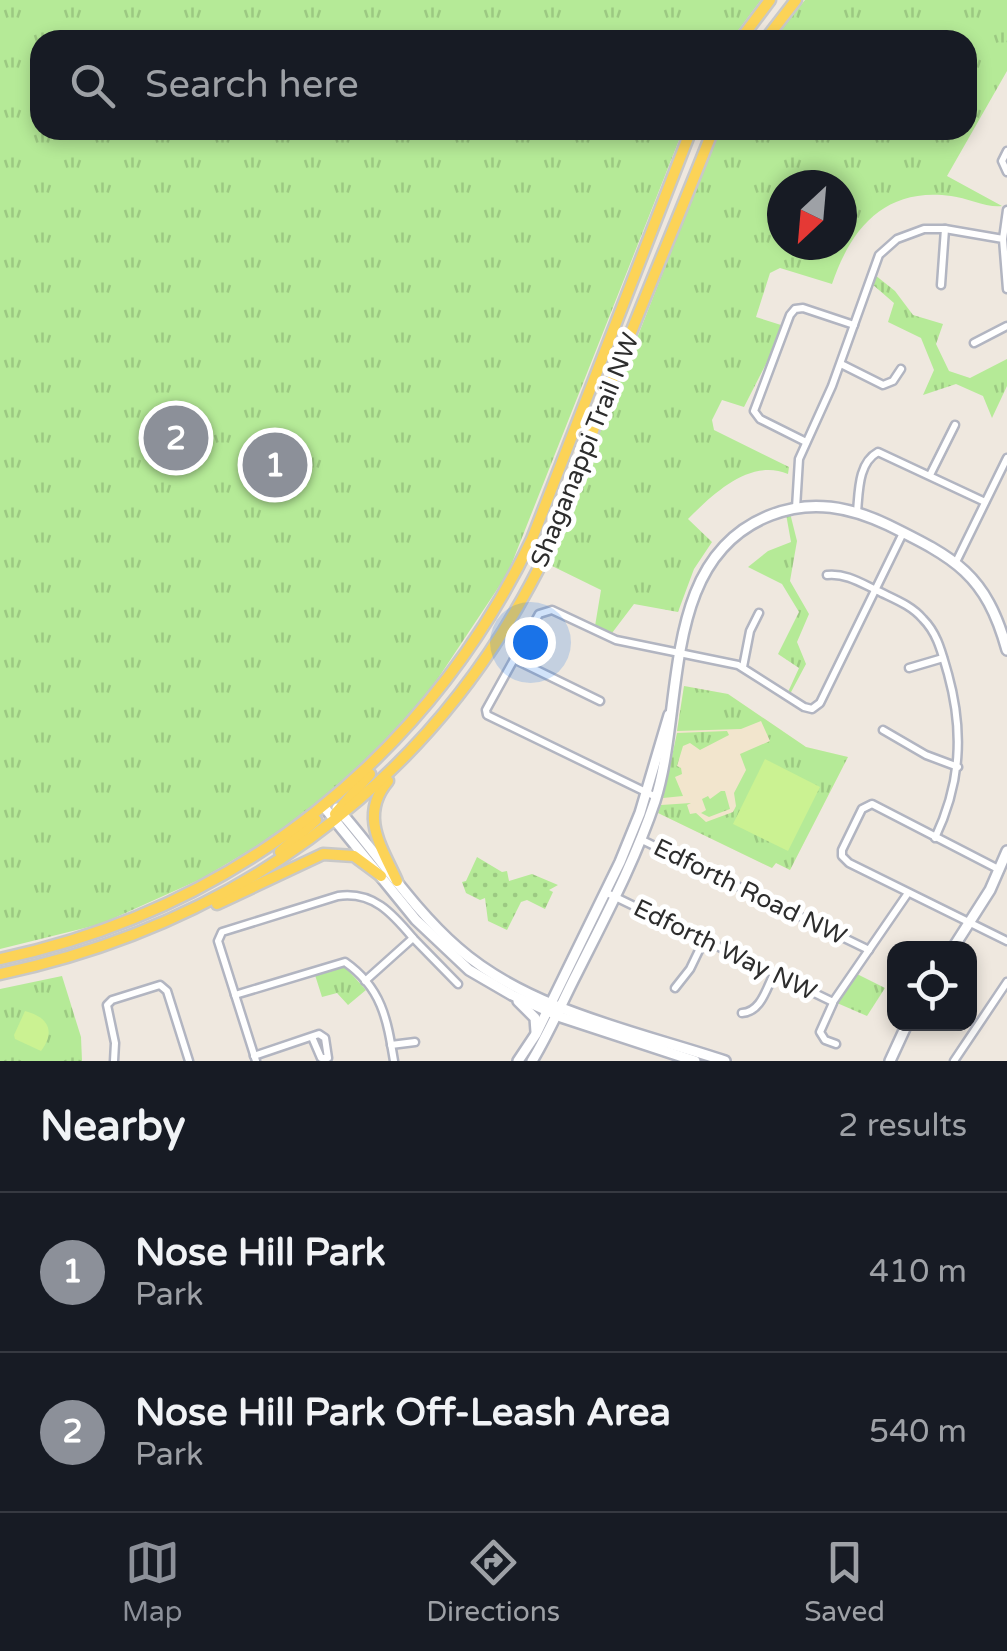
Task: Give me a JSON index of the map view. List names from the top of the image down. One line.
{"streets":{"main road":["Shaganappi Trail NW"],"street":["Edforth Road NW","Edforth Way NW"]},"crossings":[["Edforth Road NW","Edforth Way NW"]],"north":"bottom left","page":{"search":"Search here","pins":["2","1"],"heading":["Nearby","2 results"],"list":[{"mark":"1","name":"Nose Hill Park","note":"Park","value":"410 m"},{"mark":"2","name":"Nose Hill Park Off-Leash Area","note":"Park","value":"540 m"}],"nav":["Map","Directions","Saved"]}}
